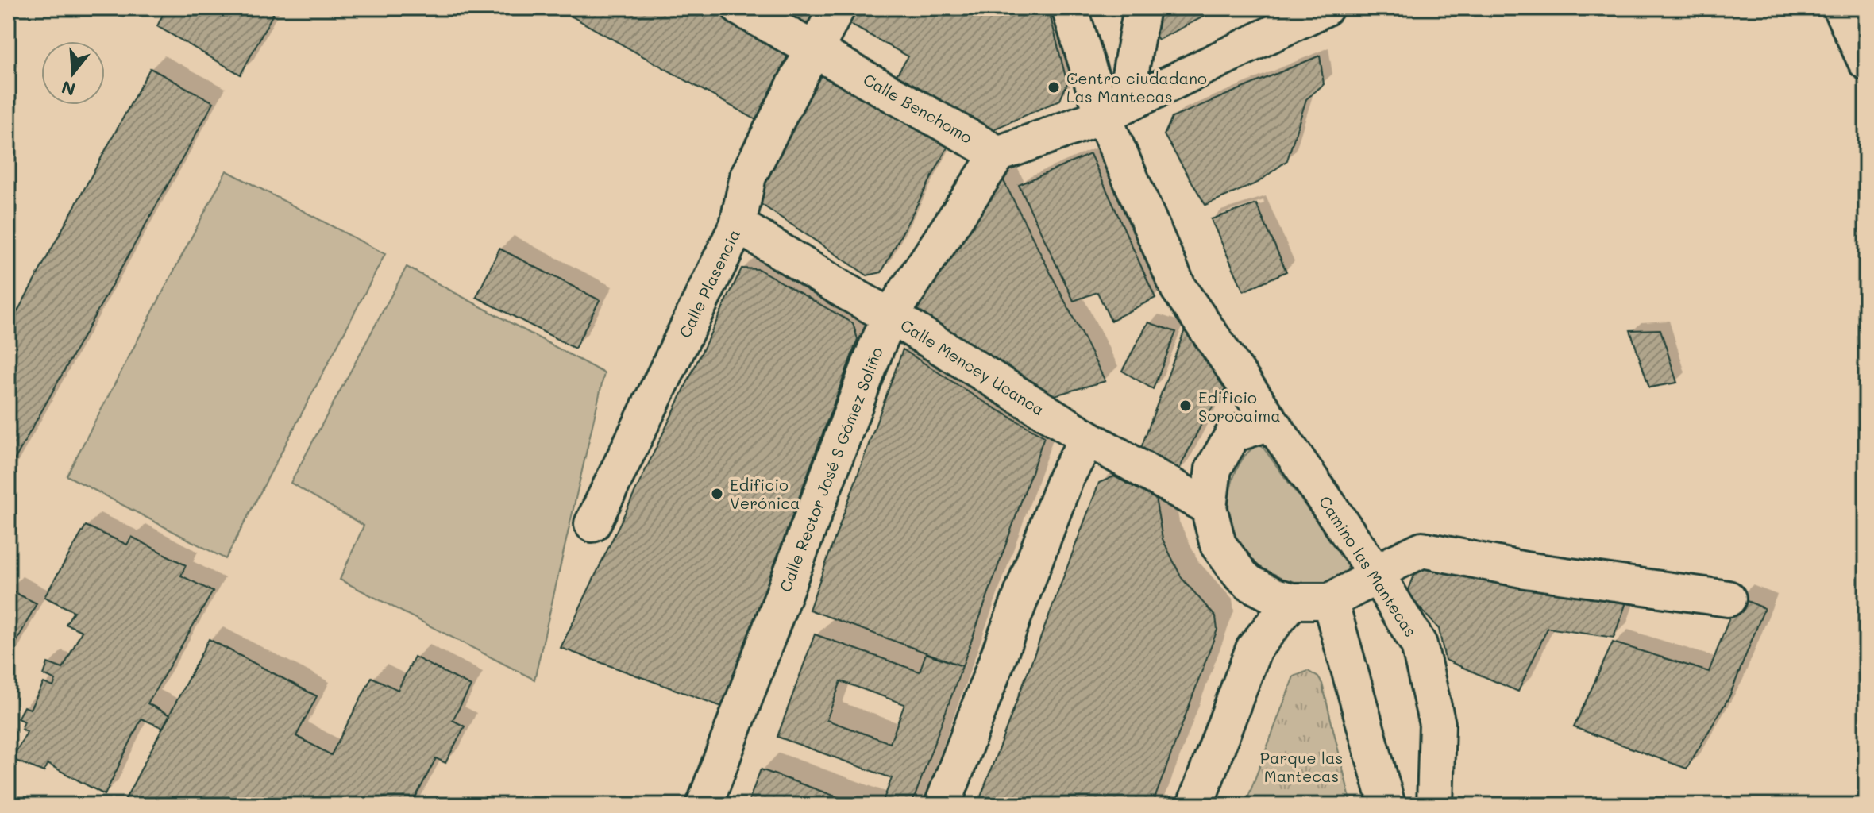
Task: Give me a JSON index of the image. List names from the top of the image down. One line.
{"streets":{"street":["Calle Benchomo","Calle Plasencia","Calle Mencey Ucanca","Calle Rector José S Gómez Soliño","Camino las Mantecas"]},"crossings":[["Calle Benchomo","Calle Plasencia"],["Calle Benchomo","Calle Rector José S Gómez Soliño"],["Calle Plasencia","Calle Mencey Ucanca"],["Calle Mencey Ucanca","Calle Rector José S Gómez Soliño"]],"parks":["Parque las Mantecas"],"places":["Centro ciudadano Las Mantecas","Edificio Sorocaima","Edificio Verónica"],"north":"bottom"}
